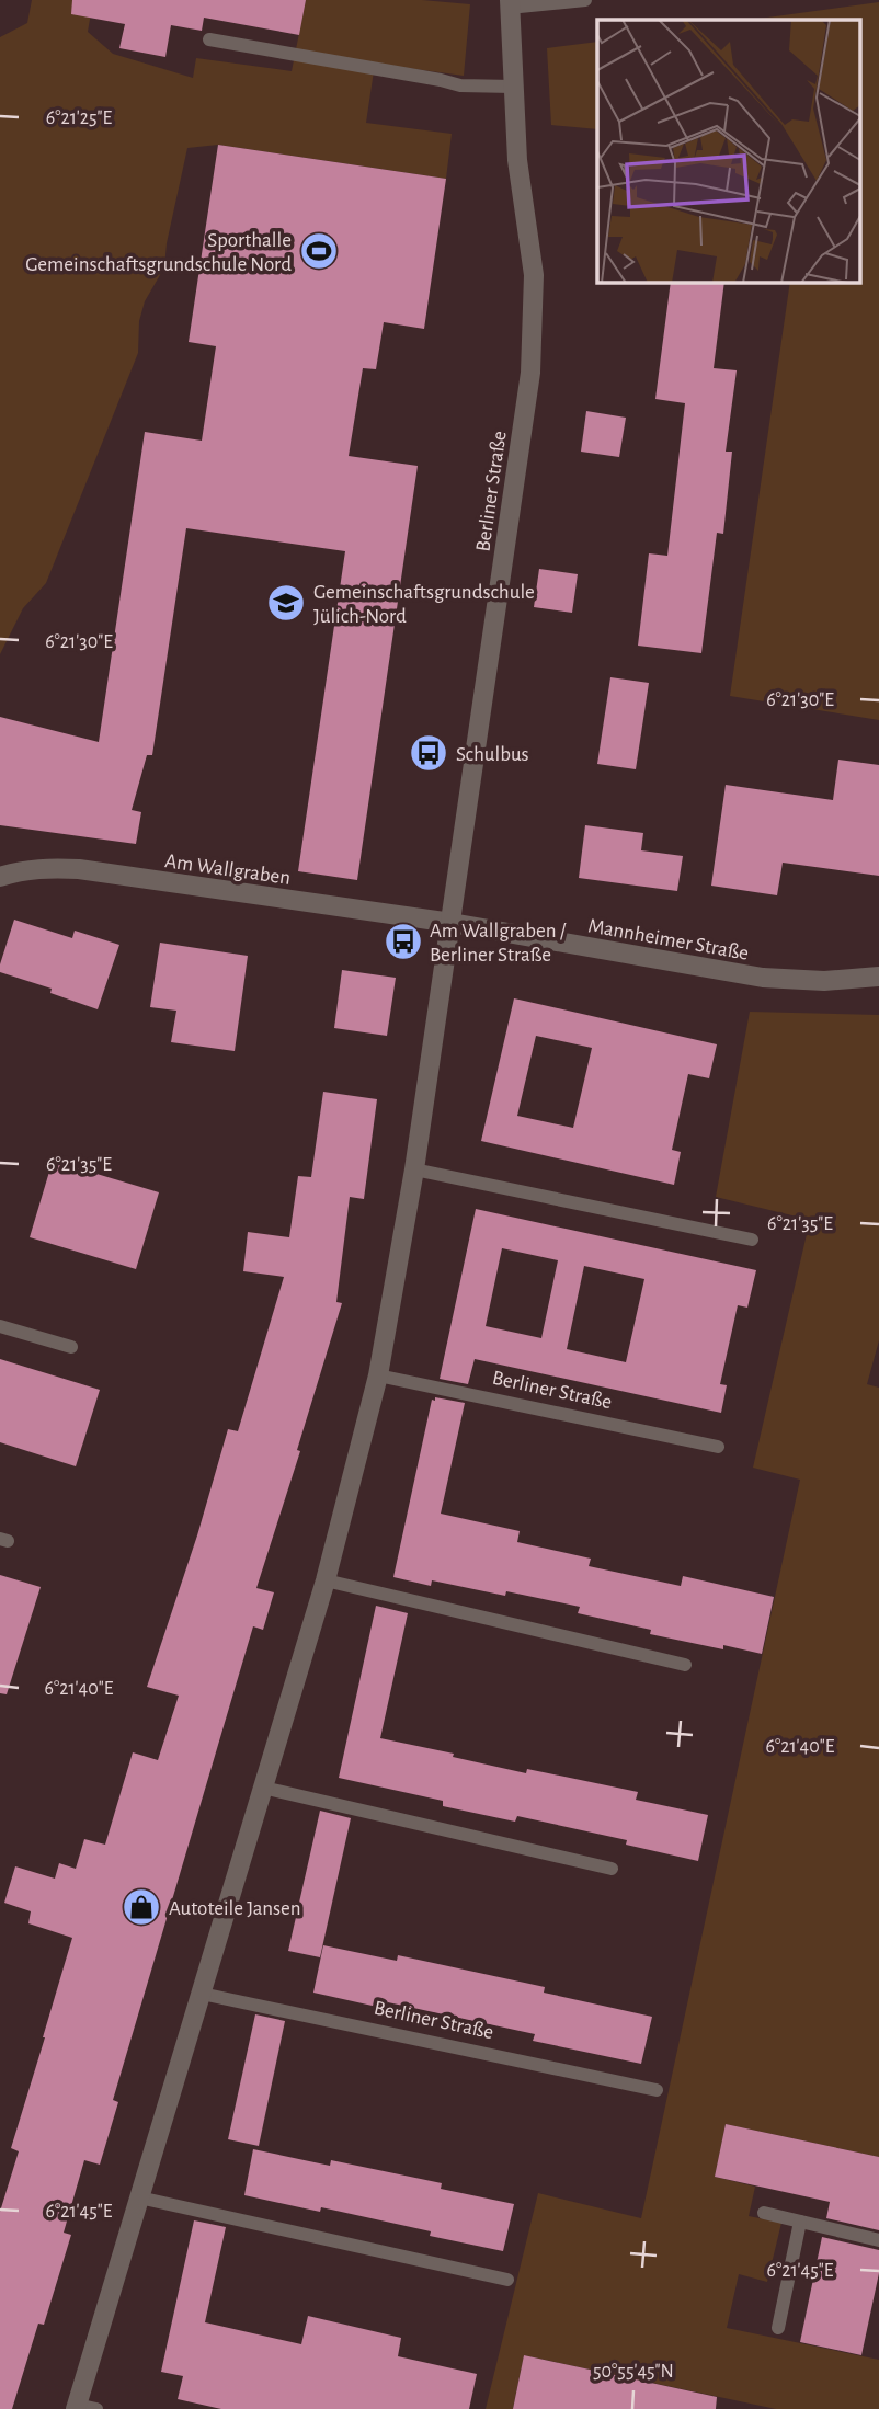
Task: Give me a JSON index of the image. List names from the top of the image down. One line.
{"streets":{"street":["Berliner Straße","Am Wallgraben","Mannheimer Straße"]},"crossings":[["Berliner Straße","Am Wallgraben"],["Berliner Straße","Mannheimer Straße"],["Am Wallgraben","Mannheimer Straße"]],"places":{"sports":["Sporthalle Gemeinschaftsgrundschule Nord"],"school or university":["Gemeinschaftsgrundschule Jülich-Nord"],"bus stop":["Schulbus","Am Wallgraben / Berliner Straße"],"shop":["Autoteile Jansen"]},"coordinates":["6°21'25\"E","6°21'30\"E","6°21'35\"E","6°21'40\"E","6°21'45\"E","50°55'45\"N"]}
